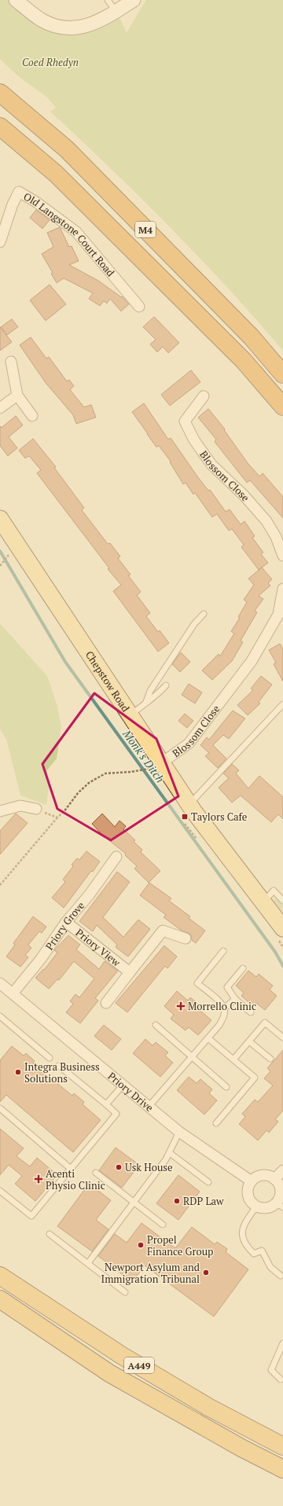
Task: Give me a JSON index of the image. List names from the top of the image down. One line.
{"streets":{"highway":["M4","A449"],"main road":["Chepstow Road"],"street":["Old Langstone Court Road","Blossom Close","Priory Grove","Priory View","Priory Drive"]},"crossings":[["Blossom Close","Chepstow Road"],["Priory Grove","Priory View"],["Priory Grove","Priory Drive"]],"water":["Monk's Ditch"],"parks":["Coed Rhedyn"],"places":{"transit":["Taylors Cafe"],"health":["Morrello Clinic","Acenti Physio Clinic"],"other":["Integra Business Solutions","Usk House","RDP Law","Propel Finance Group","Newport Asylum and Immigration Tribunal"]}}
